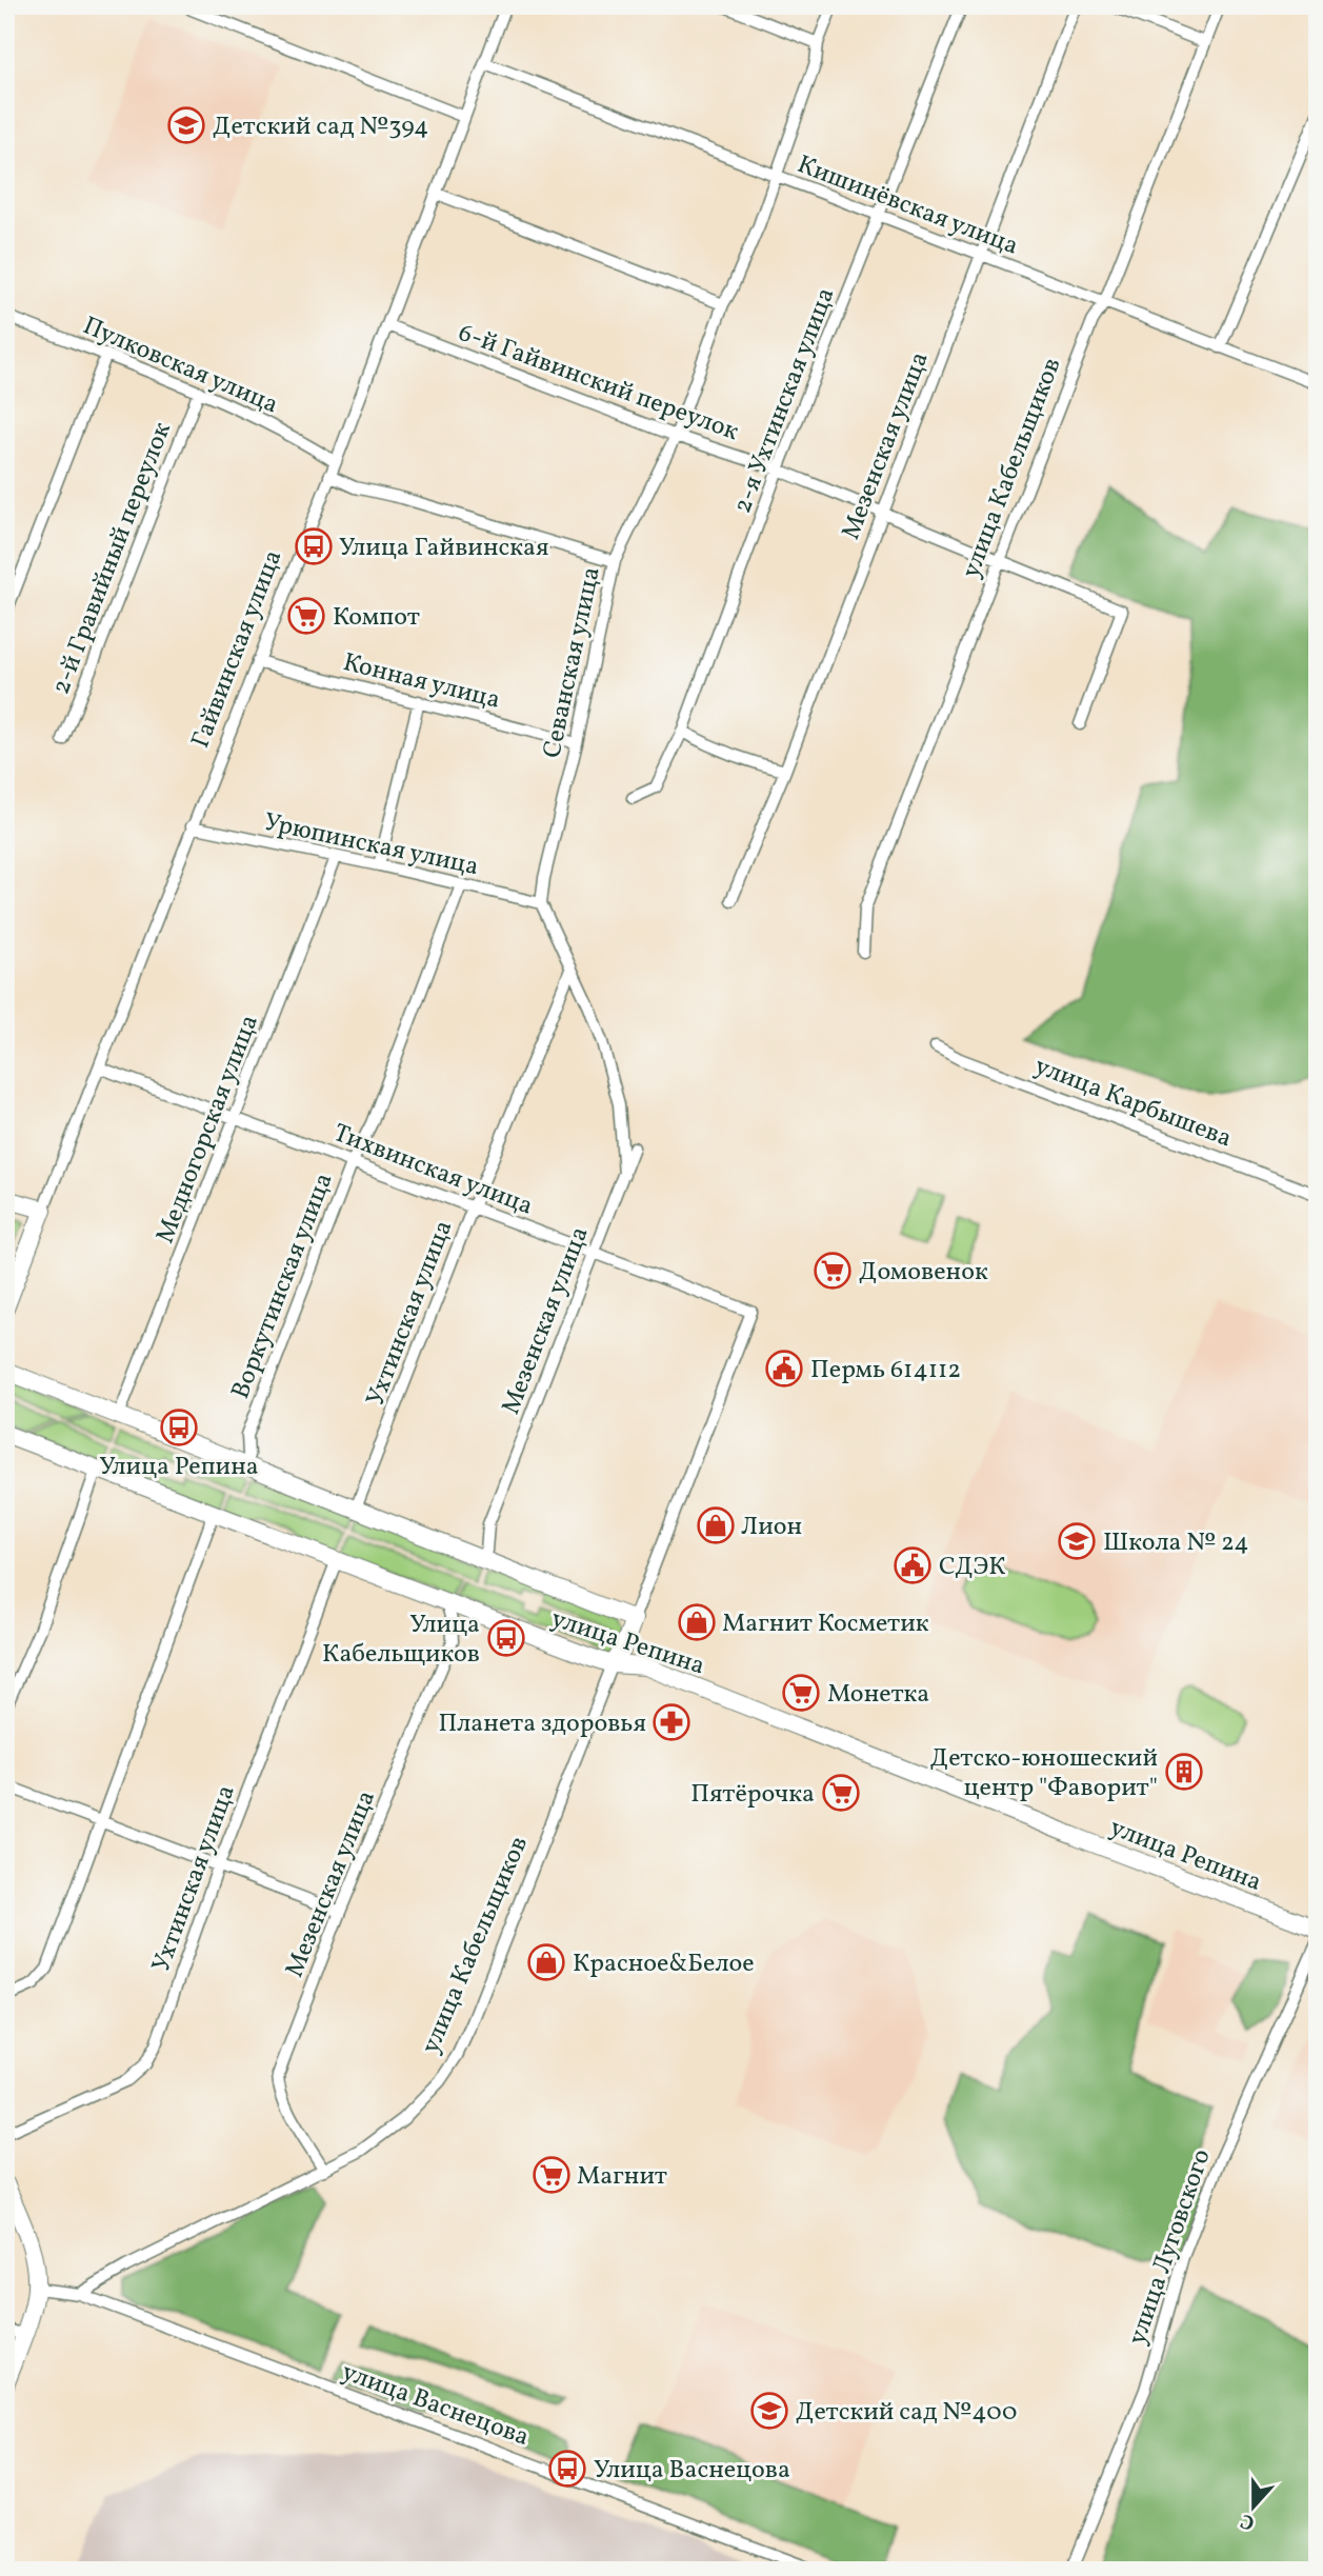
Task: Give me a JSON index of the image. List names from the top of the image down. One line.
{"streets":{"street":["Кишинёвская улица","Пулковская улица","6-й Гайвинский переулок","2-я Ухтинская улица","Мезенская улица","улица Кабельщиков","2-й Гравийный переулок","Гайвинская улица","Севанская улица","Конная улица","Урюпинская улица","улица Карбышева","Медногорская улица","Тихвинская улица","Воркутинская улица","Ухтинская улица","улица Репина","улица Луговского","улица Васнецова"]},"crossings":[["Кишинёвская улица","2-я Ухтинская улица"],["Кишинёвская улица","Мезенская улица"],["Кишинёвская улица","улица Кабельщиков"],["Кишинёвская улица","Гайвинская улица"],["Кишинёвская улица","Севанская улица"],["Пулковская улица","2-й Гравийный переулок"],["Пулковская улица","Гайвинская улица"],["6-й Гайвинский переулок","2-я Ухтинская улица"],["6-й Гайвинский переулок","Мезенская улица"],["6-й Гайвинский переулок","улица Кабельщиков"],["6-й Гайвинский переулок","Гайвинская улица"],["6-й Гайвинский переулок","Севанская улица"],["Мезенская улица","улица Кабельщиков"],["Мезенская улица","Тихвинская улица"],["улица Кабельщиков","Тихвинская улица"],["улица Кабельщиков","улица Репина"],["улица Кабельщиков","улица Васнецова"],["Гайвинская улица","Конная улица"],["Гайвинская улица","Урюпинская улица"],["Гайвинская улица","Тихвинская улица"],["Севанская улица","Конная улица"],["Севанская улица","Урюпинская улица"],["Урюпинская улица","Медногорская улица"],["Урюпинская улица","Воркутинская улица"],["Медногорская улица","Тихвинская улица"],["Медногорская улица","улица Репина"],["Тихвинская улица","Воркутинская улица"],["Тихвинская улица","Ухтинская улица"],["Ухтинская улица","улица Репина"]],"places":{"school or university":["Детский сад №394","Школа № 24","Детский сад №400"],"bus stop":["Улица Гайвинская","Улица Репина","Улица Кабельщиков","Улица Васнецова"],"supermarket":["Компот","Домовенок","Монетка","Пятёрочка","Магнит"],"public building":["Пермь 614112","СДЭК"],"shop":["Лион","Магнит Косметик","Красное&Белое"],"pharmacy":["Планета здоровья"],"building":["Детско-юношеский центр \"Фаворит\""]},"north":"bottom"}
